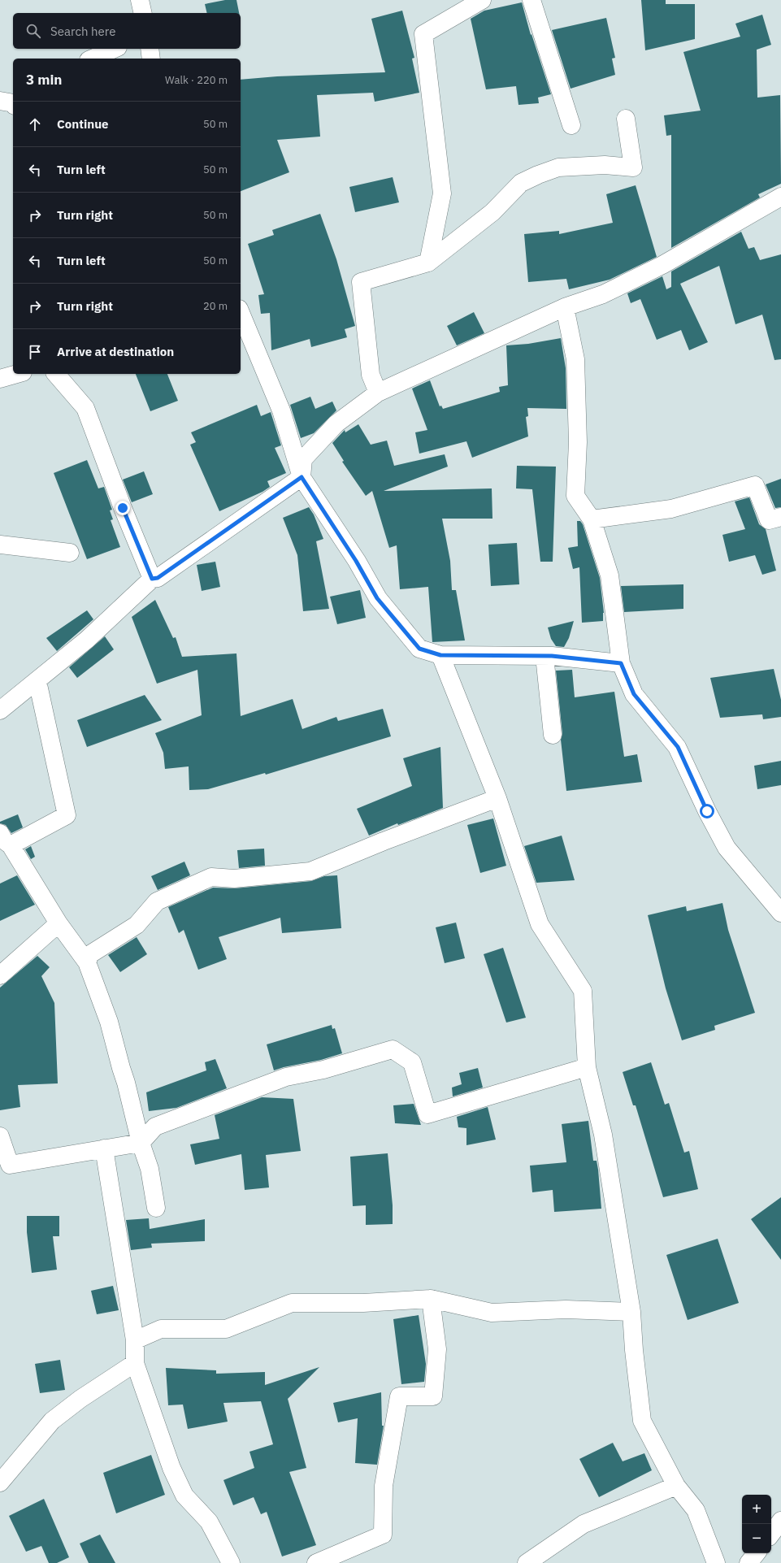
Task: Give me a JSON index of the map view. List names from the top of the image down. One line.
{"page":{"search":"Search here","heading":["3 min","Walk · 220 m"],"list":[["Continue","50 m"],["Turn left","50 m"],["Turn right","50 m"],["Turn left","50 m"],["Turn right","20 m"],"Arrive at destination"],"map_buttons":["+","−"]}}
